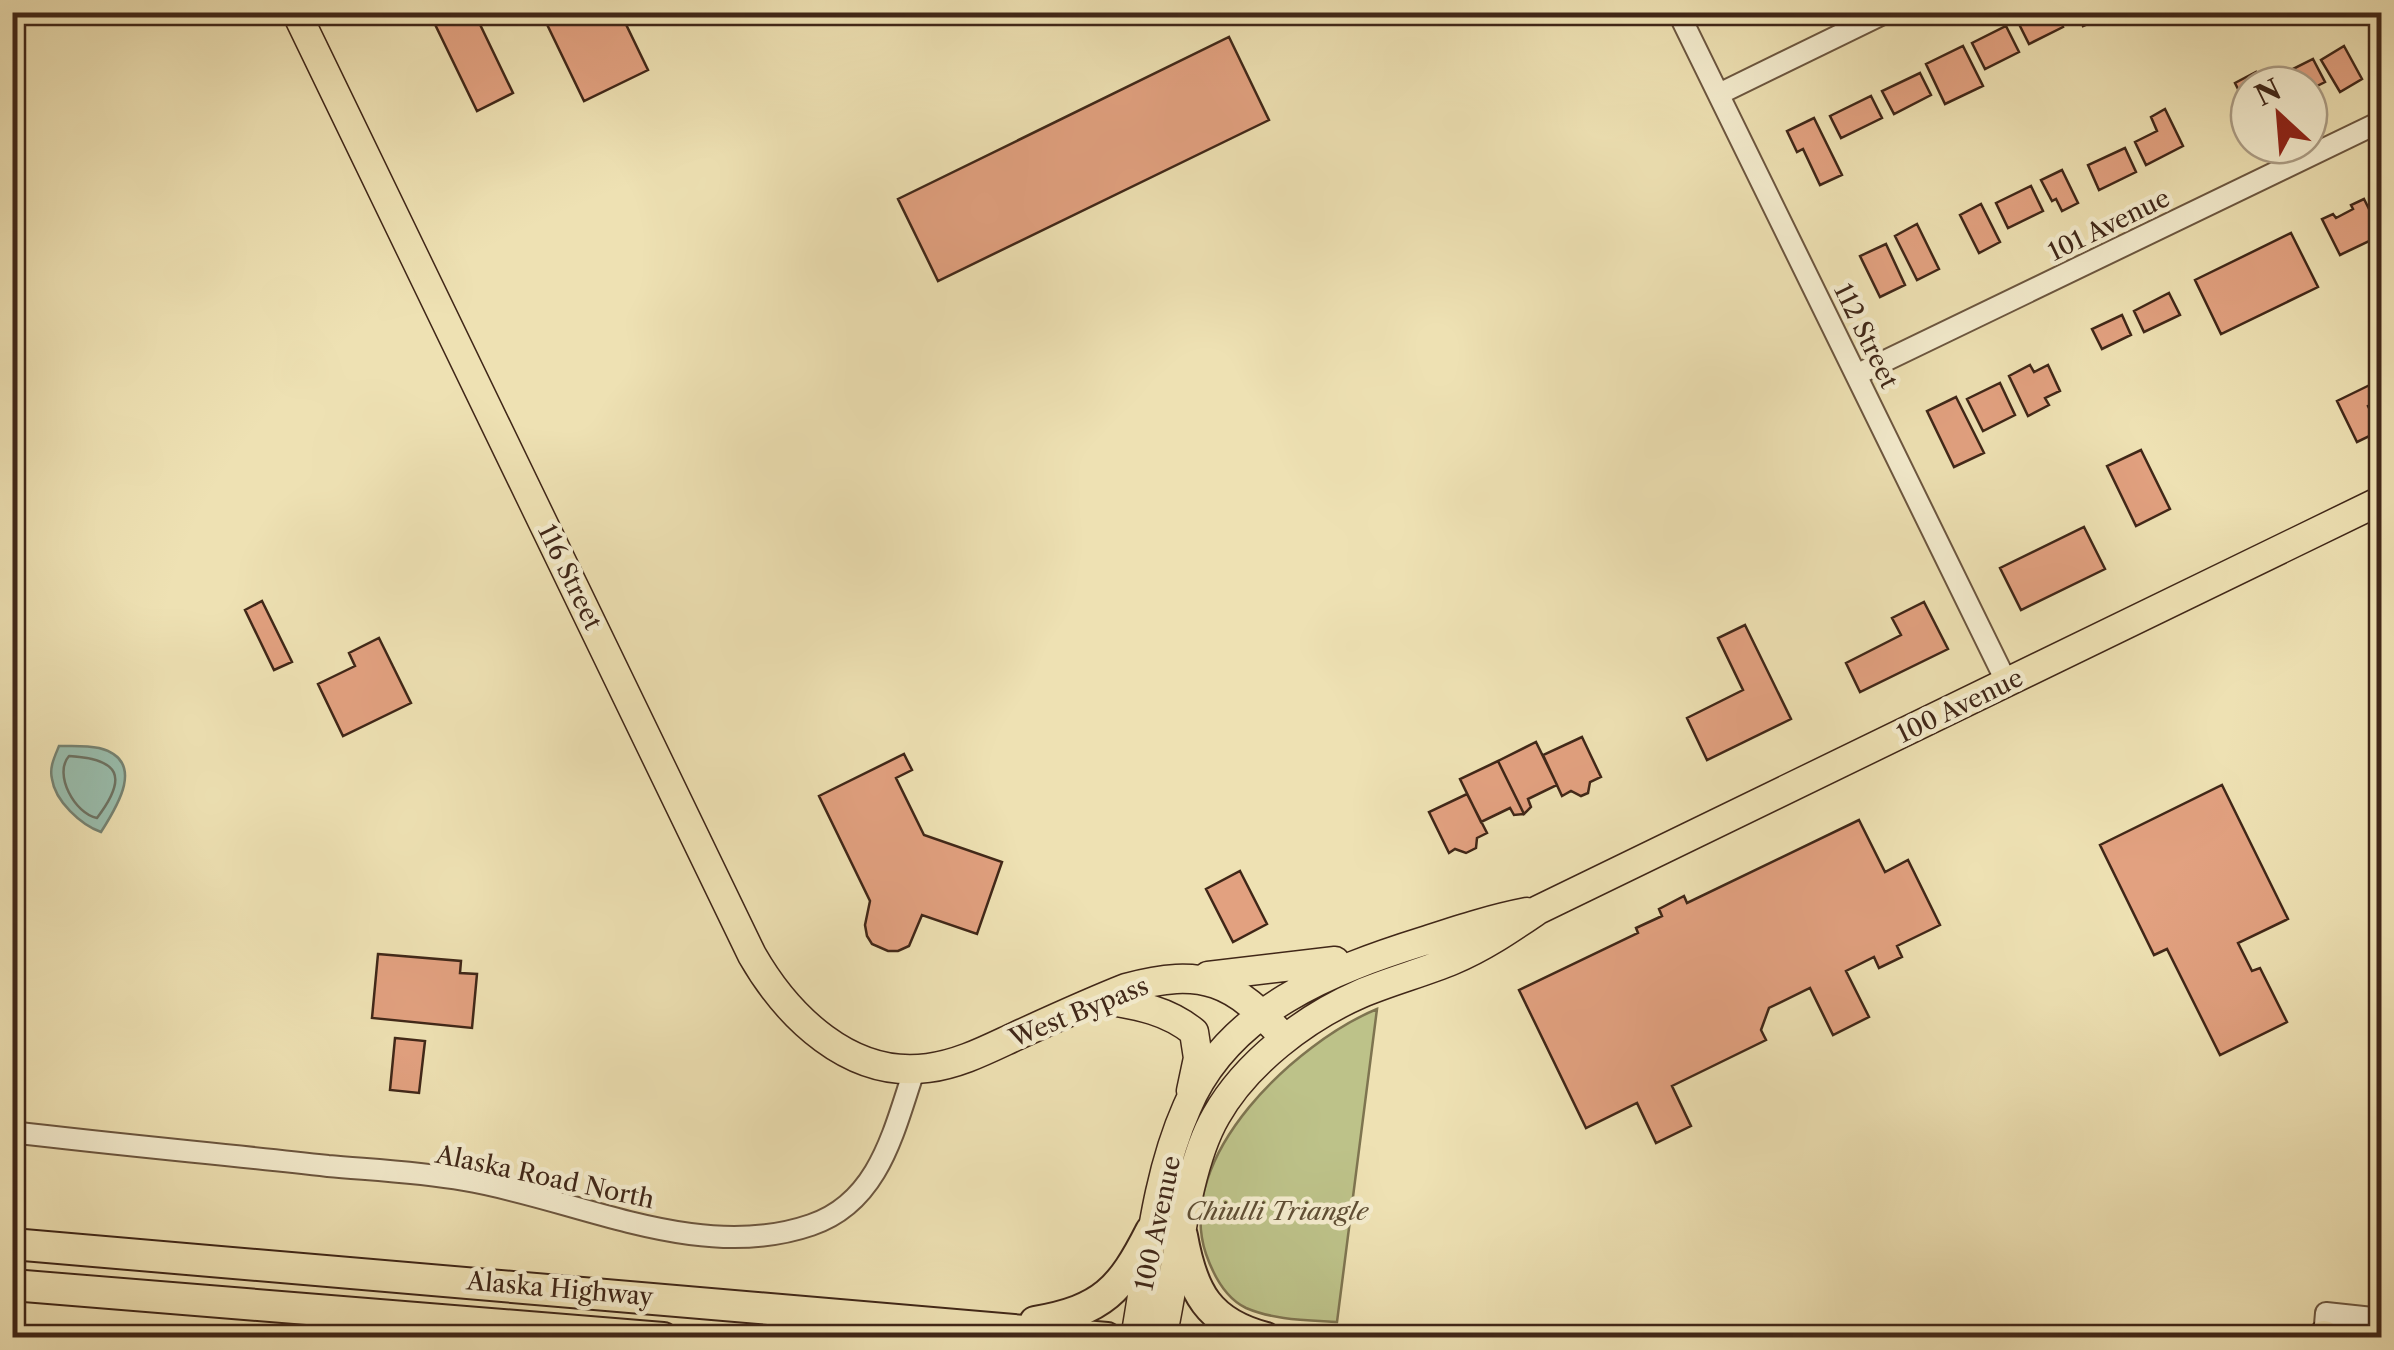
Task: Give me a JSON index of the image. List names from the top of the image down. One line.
{"streets":{"highway":["Alaska Highway"],"main road":["116 Street","100 Avenue","West Bypass"],"street":["101 Avenue","112 Street","Alaska Road North"]},"crossings":[["101 Avenue","112 Street"],["112 Street","100 Avenue"],["116 Street","West Bypass"],["116 Street","Alaska Road North"],["100 Avenue","West Bypass"],["West Bypass","Alaska Road North"]],"parks":["Chiulli Triangle"],"north":"top left"}
